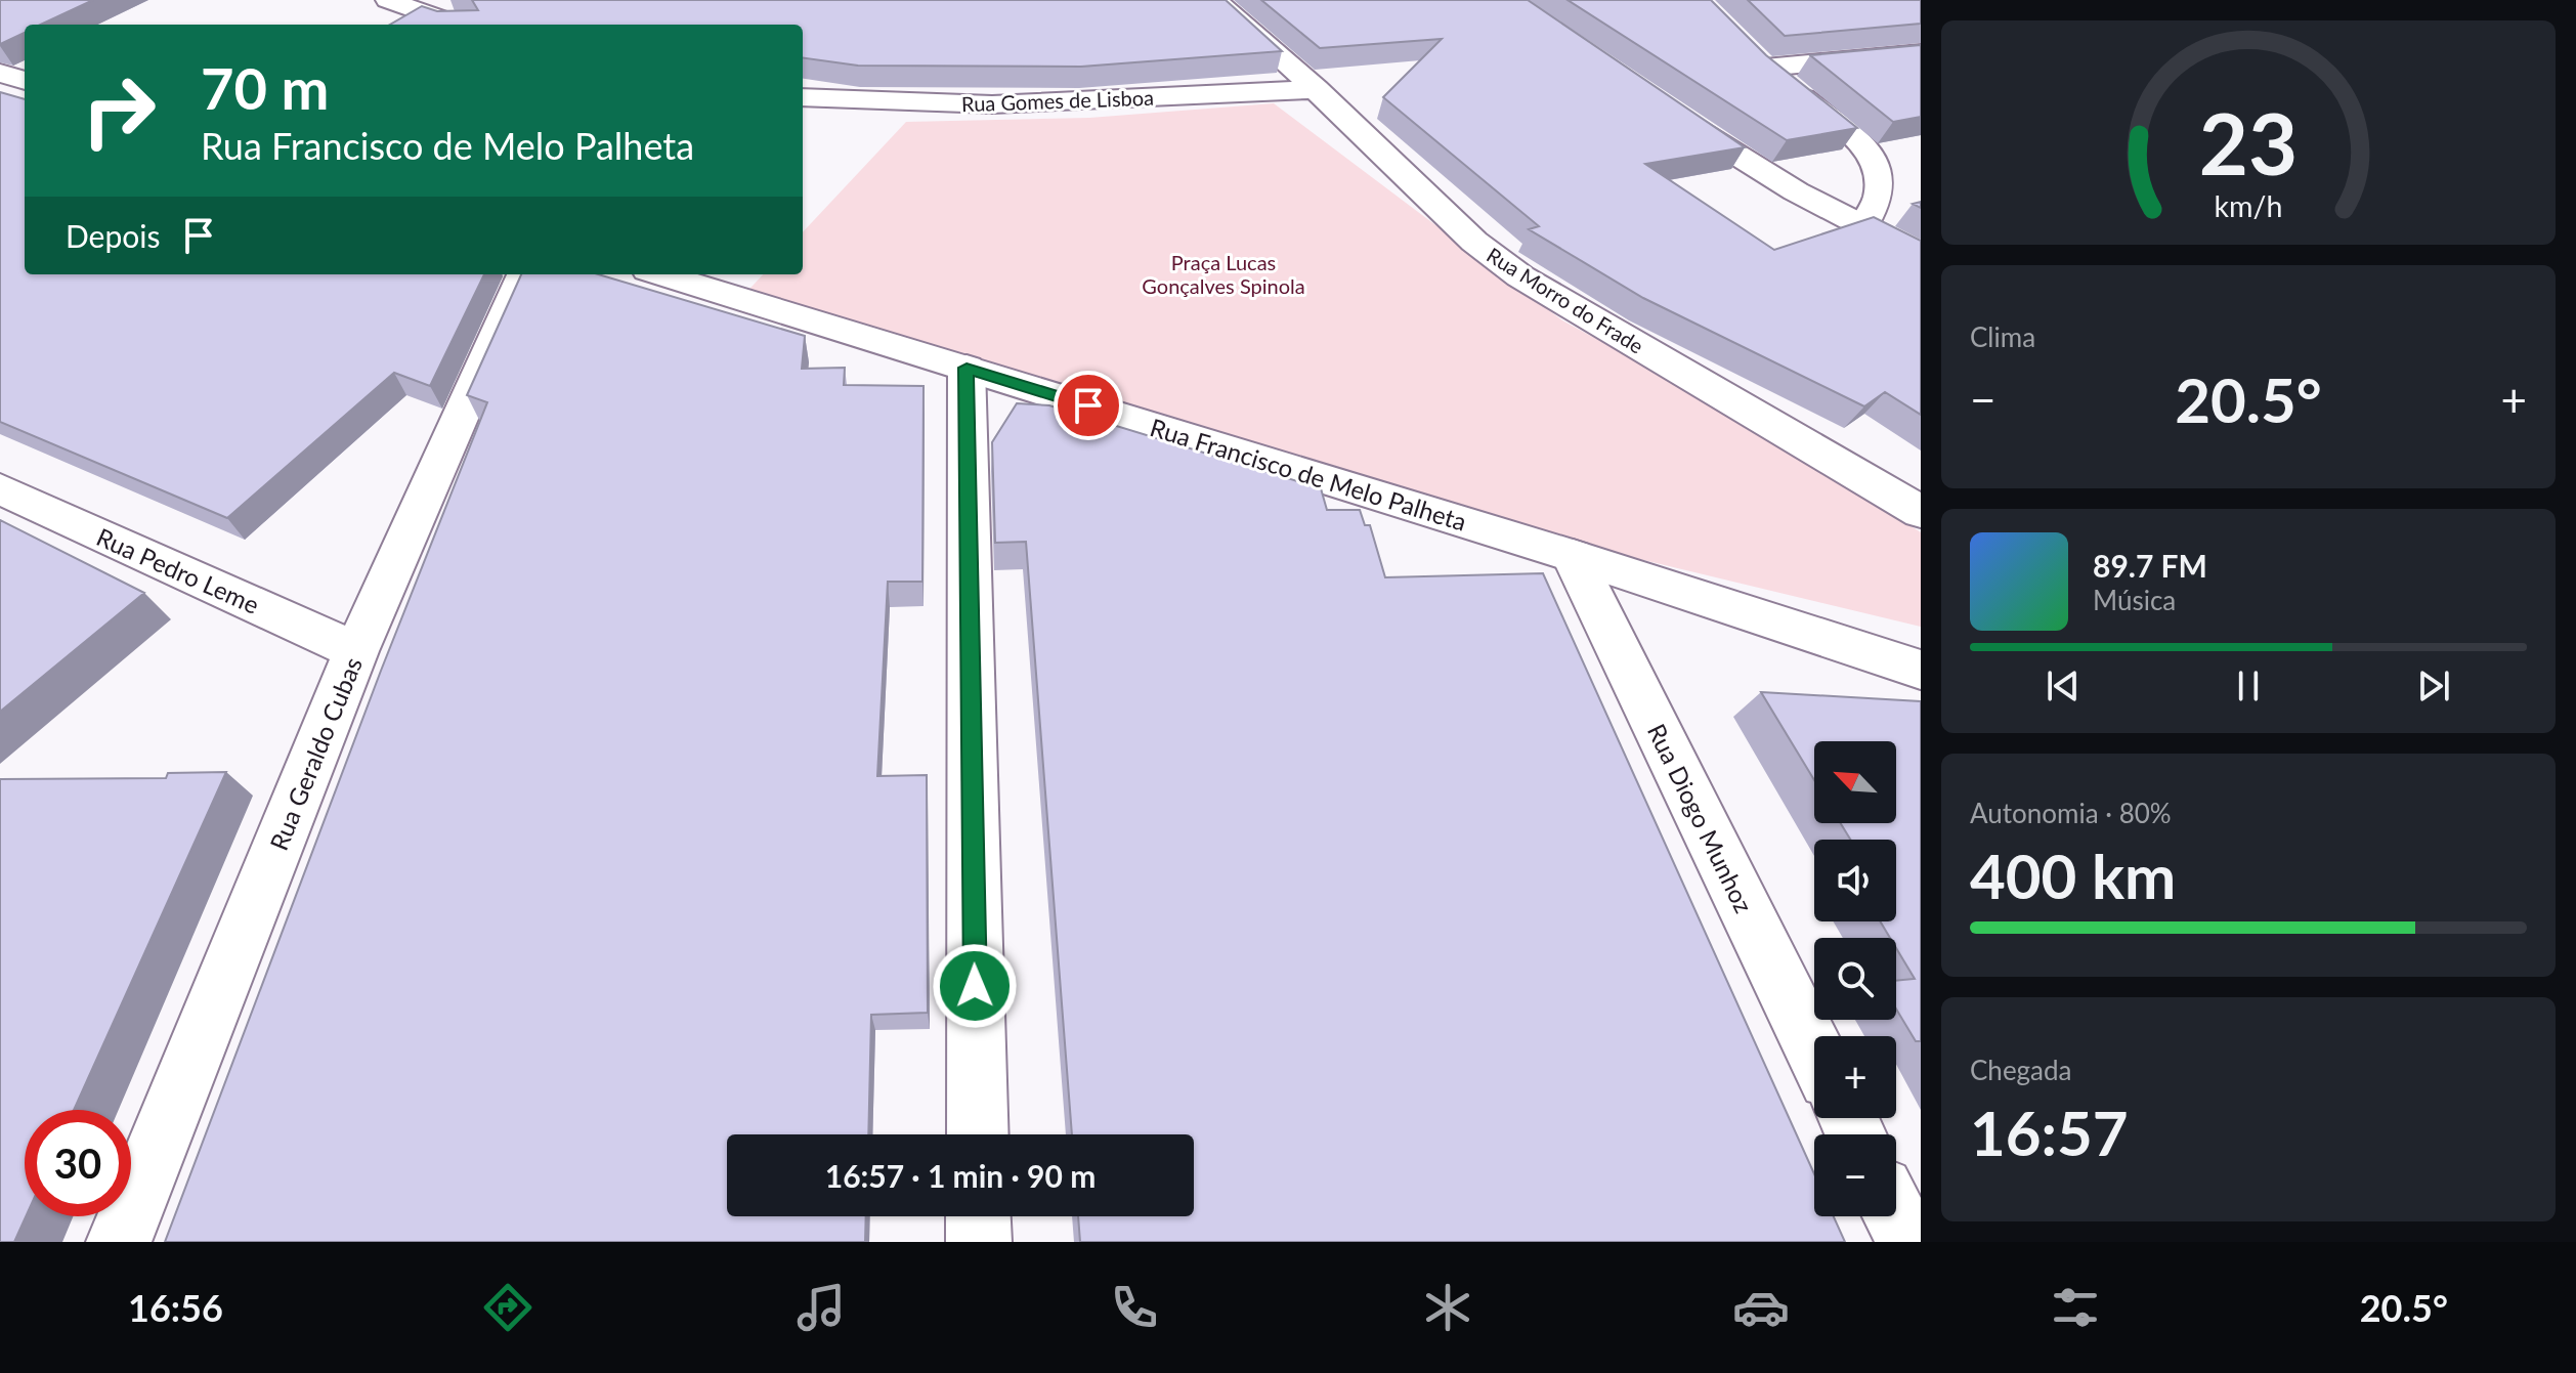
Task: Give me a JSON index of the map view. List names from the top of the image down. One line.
{"streets":{"street":["Rua Gomes de Lisboa","Rua Morro do Frade","Rua Francisco de Melo Palheta","Rua Pedro Leme","Rua Geraldo Cubas","Rua Diogo Munhoz"]},"crossings":[["Rua Gomes de Lisboa","Rua Morro do Frade"],["Rua Francisco de Melo Palheta","Rua Diogo Munhoz"],["Rua Pedro Leme","Rua Geraldo Cubas"]],"parks":["Praça Lucas Gonçalves Spinola"],"north":"top left","page":{"turn":["70 m","Rua Francisco de Melo Palheta"],"then":"Depois","tile":["Clima",["Autonomia · 80%","400 km"],["Chegada","16:57"]],"heat":["−","20.5°","+"],"song":["89.7 FM","Música"],"map_buttons":["+","−"],"limit":"30","trip":"16:57 · 1 min · 90 m","tabs":["16:56","20.5°"],"gauge":["23","km/h"]}}
